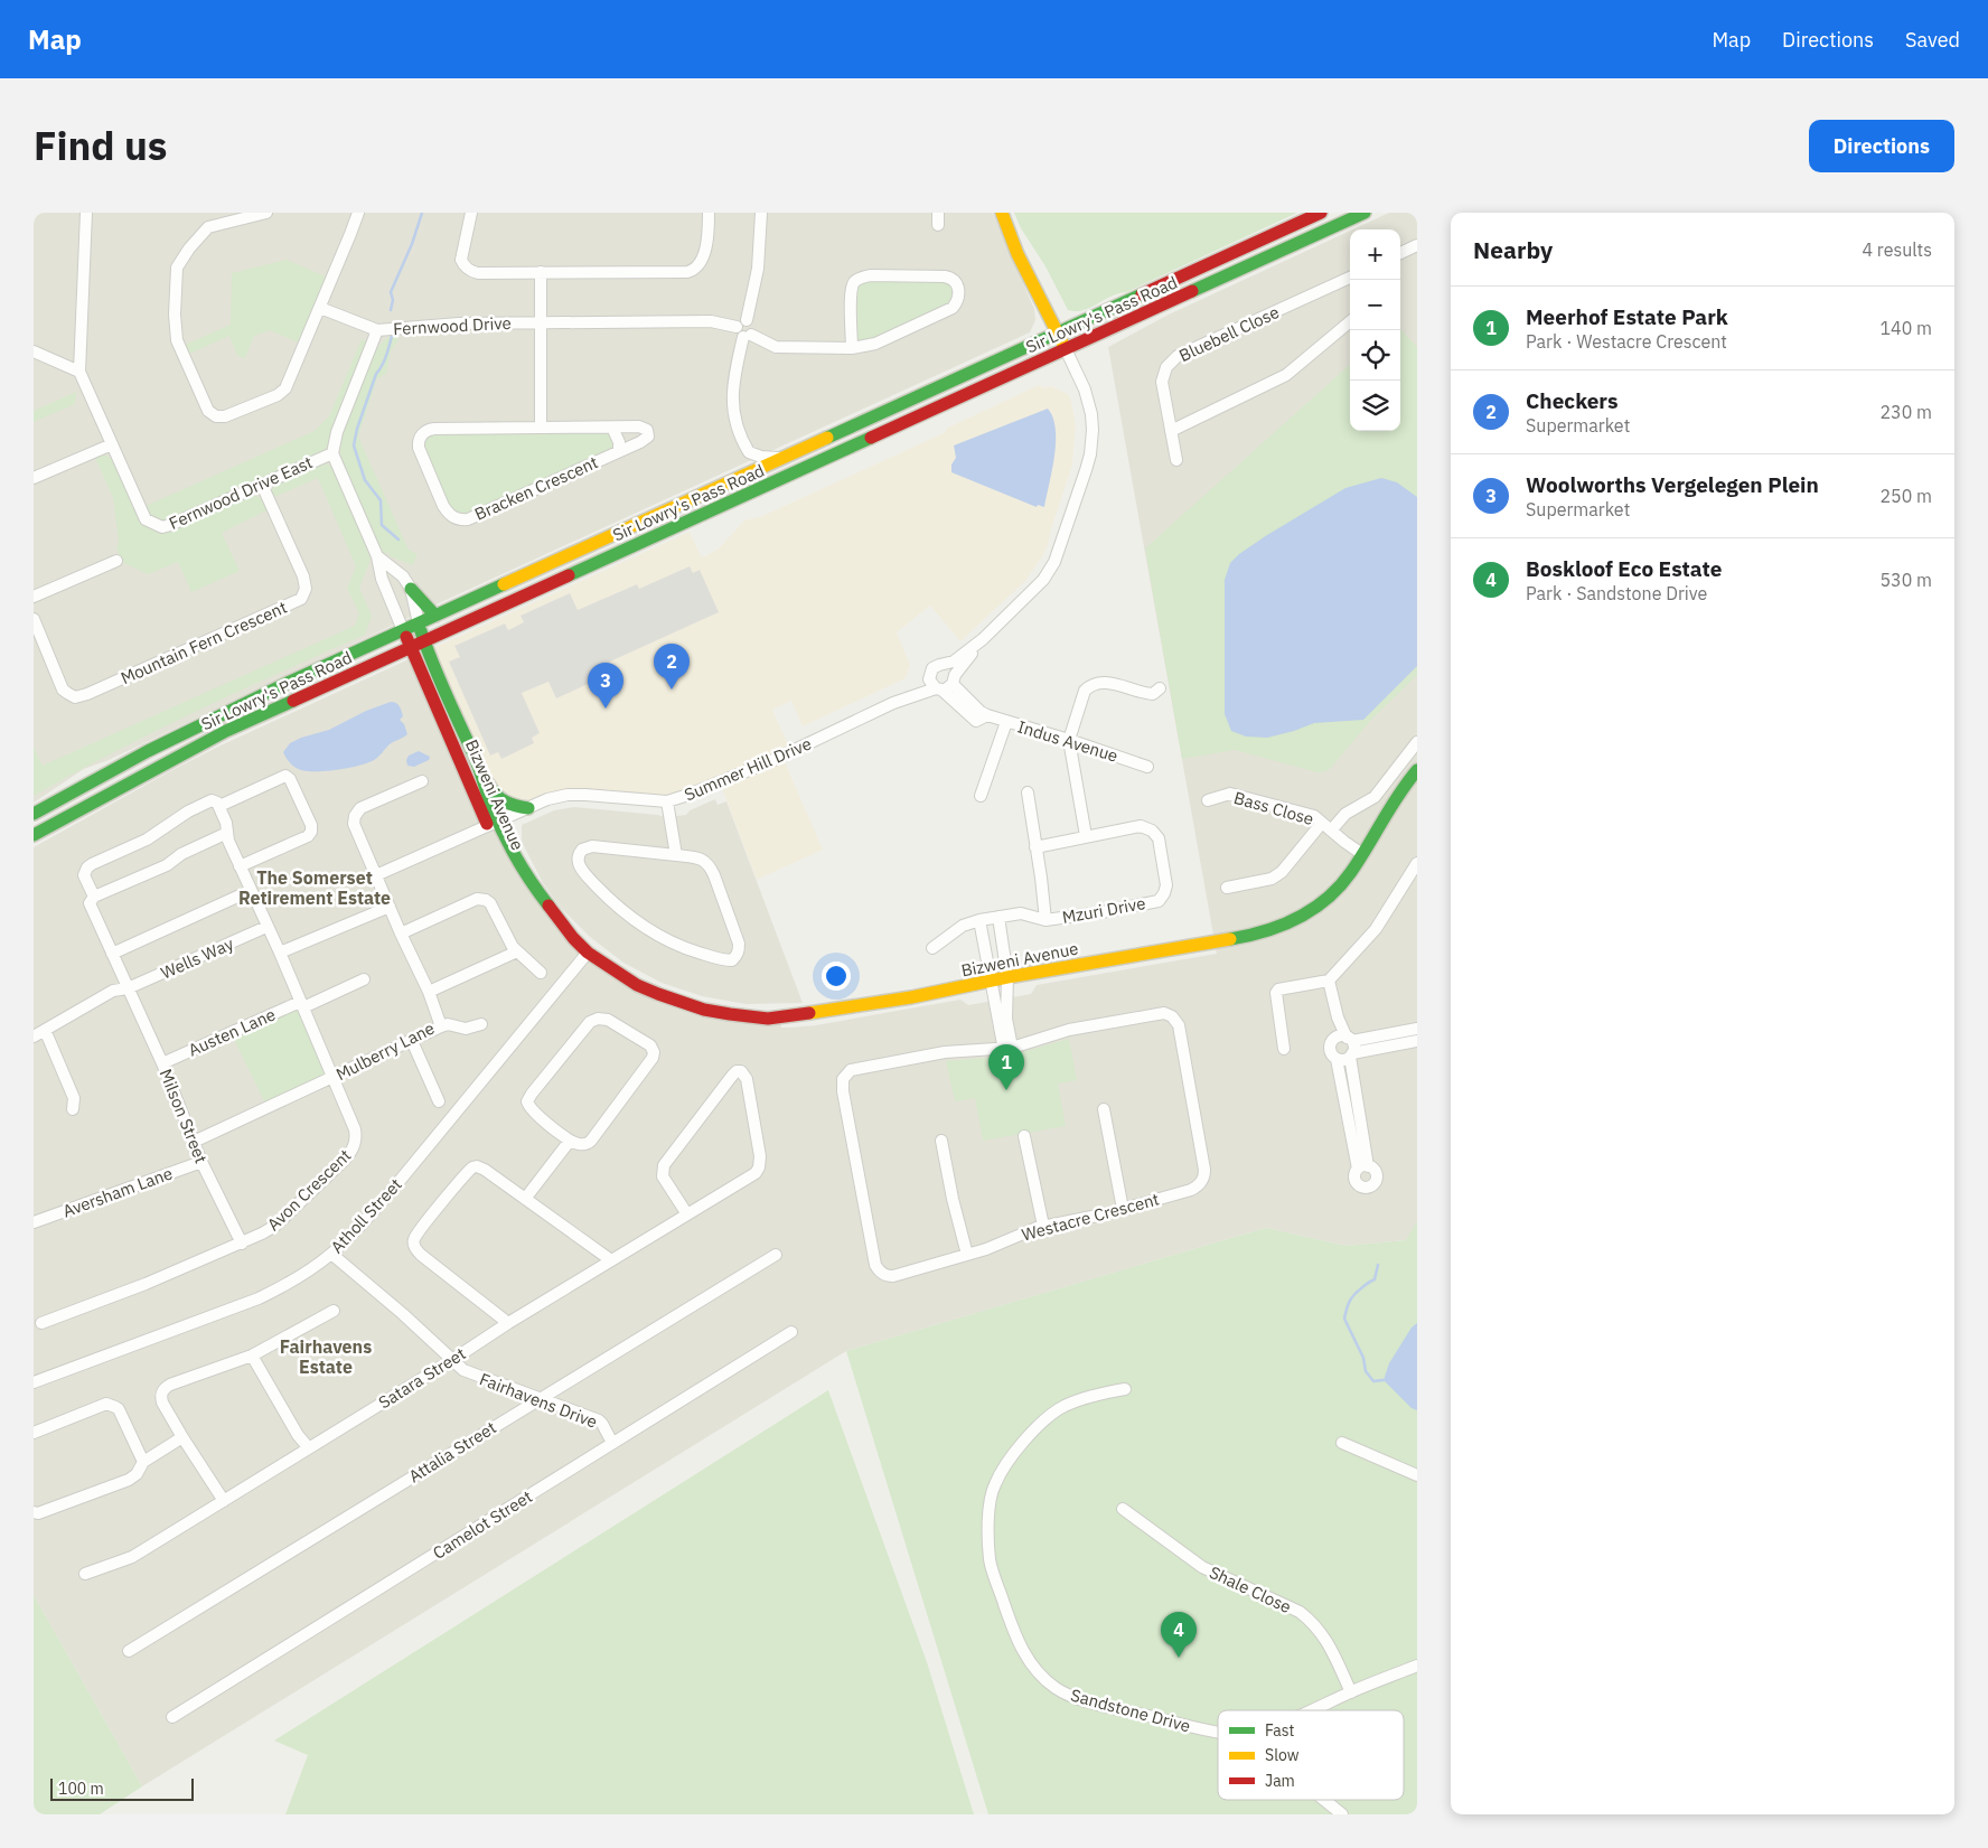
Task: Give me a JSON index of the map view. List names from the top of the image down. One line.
{"streets":{"main road":["Sir Lowry's Pass Road","Bizweni Avenue"],"street":["Fernwood Drive","Bluebell Close","Bracken Crescent","Fernwood Drive East","Mountain Fern Crescent","Indus Avenue","Summer Hill Drive","Bass Close","Mzuri Drive","Wells Way","Austen Lane","Mulberry Lane","Milson Street","Avon Crescent","Aversham Lane","Atholl Street","Westacre Crescent","Satara Street","Fairhavens Drive","Attalia Street","Camelot Street","Shale Close","Sandstone Drive"]},"crossings":[["Sir Lowry's Pass Road","Bizweni Avenue"],["Fernwood Drive","Fernwood Drive East"],["Fernwood Drive East","Mountain Fern Crescent"],["Summer Hill Drive","Bizweni Avenue"],["Summer Hill Drive","Mulberry Lane"],["Bizweni Avenue","Bass Close"],["Bizweni Avenue","Atholl Street"],["Wells Way","Milson Street"],["Wells Way","Avon Crescent"],["Austen Lane","Milson Street"],["Austen Lane","Avon Crescent"],["Mulberry Lane","Milson Street"],["Mulberry Lane","Avon Crescent"],["Milson Street","Avon Crescent"],["Milson Street","Aversham Lane"],["Atholl Street","Fairhavens Drive"],["Satara Street","Fairhavens Drive"],["Fairhavens Drive","Attalia Street"],["Fairhavens Drive","Camelot Street"],["Shale Close","Sandstone Drive"]],"districts":["The Somerset Retirement Estate","Fairhavens Estate"],"legend":["Fast","Slow","Jam"],"scale_bar":"100 m","page":{"header":"Map","nav":["Map","Directions","Saved"],"title":"Find us","buttons":"Directions","heading":["Nearby","4 results"],"map_buttons":["+","−"],"list":[{"mark":"1","name":"Meerhof Estate Park","note":"Park · Westacre Crescent","value":"140 m"},{"mark":"2","name":"Checkers","note":"Supermarket","value":"230 m"},{"mark":"3","name":"Woolworths Vergelegen Plein","note":"Supermarket","value":"250 m"},{"mark":"4","name":"Boskloof Eco Estate","note":"Park · Sandstone Drive","value":"530 m"}],"pins":["2","3","1","4"],"scale":"100 m"}}
